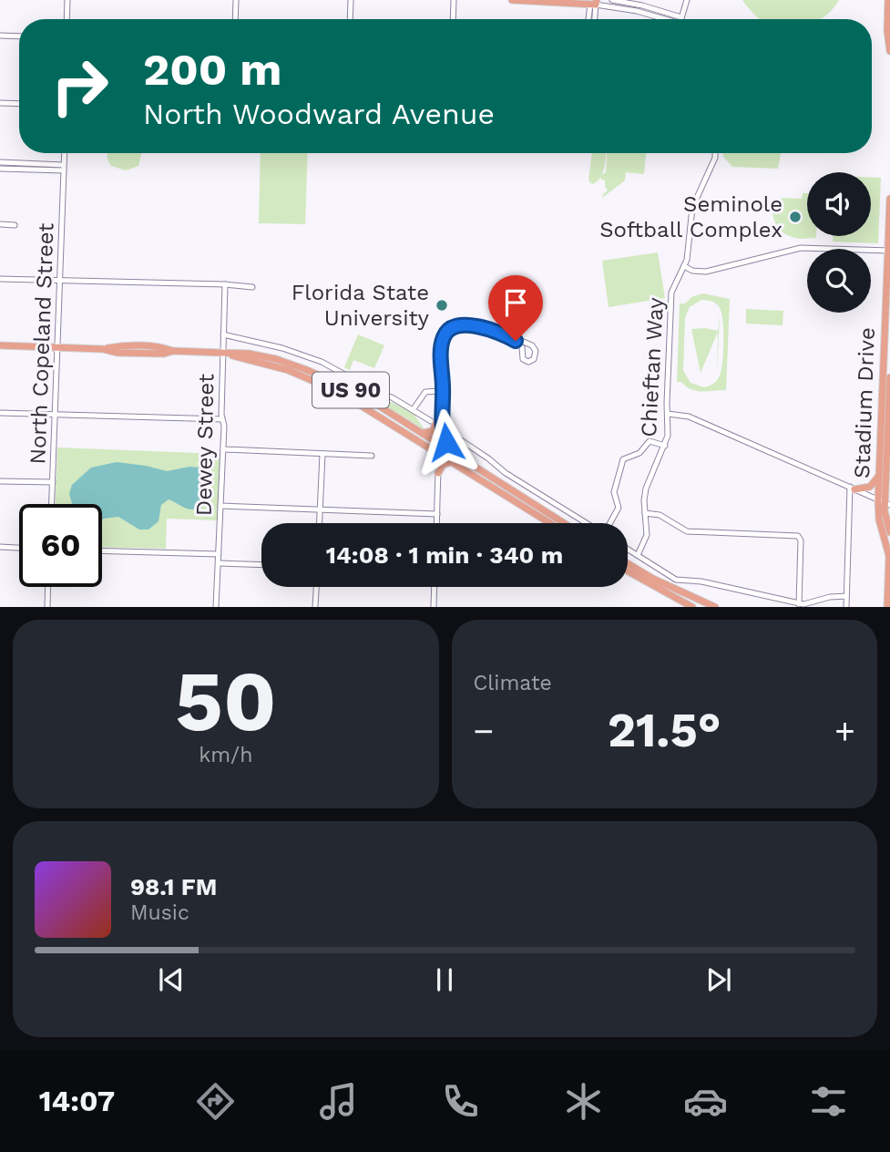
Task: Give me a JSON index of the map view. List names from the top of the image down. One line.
{"streets":{"main road":["US 90","Stadium Drive"],"street":["North Copeland Street","Chieftan Way","Dewey Street"]},"crossings":[["North Copeland Street","US 90"],["US 90","Dewey Street"]],"places":["Seminole Softball Complex","Florida State University"],"page":{"turn":["200 m","North Woodward Avenue"],"limit":"60","trip":"14:08 · 1 min · 340 m","tile":[["50","km/h"],"Climate"],"heat":["−","21.5°","+"],"song":["98.1 FM","Music"],"tabs":"14:07"}}
